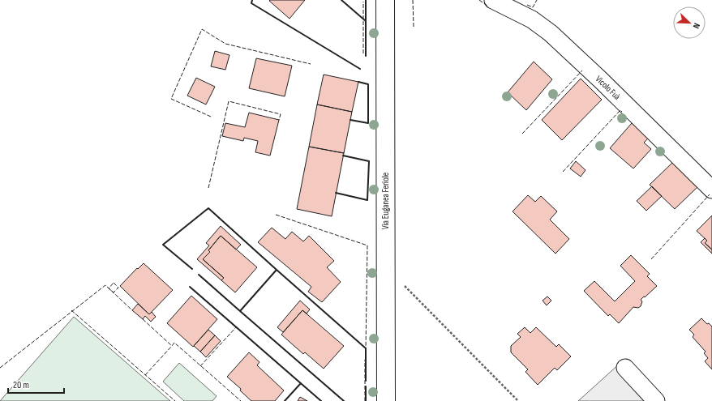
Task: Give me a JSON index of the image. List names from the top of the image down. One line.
{"streets":{"main road":["Via Euganea Feriole"],"street":["Vicolo Fuà"]},"scale_bar":"20 m","north":"bottom right"}
